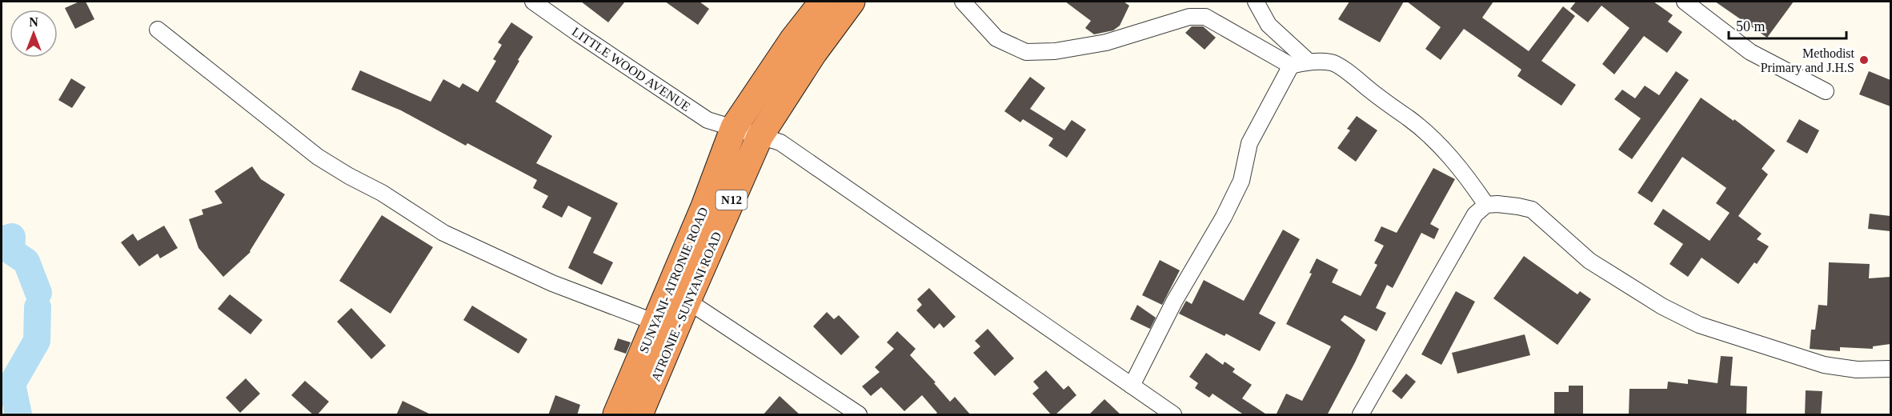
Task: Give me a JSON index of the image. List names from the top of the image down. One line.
{"streets":{"highway":["N12","SUNYANI- ATRONIE ROAD","ATRONIE - SUNYANI ROAD"],"street":["LITTLE WOOD AVENUE"]},"crossings":[["LITTLE WOOD AVENUE","SUNYANI- ATRONIE ROAD"],["LITTLE WOOD AVENUE","ATRONIE - SUNYANI ROAD"]],"places":["Methodist Primary and J.H.S"],"scale_bar":"50 m","north":"top"}
